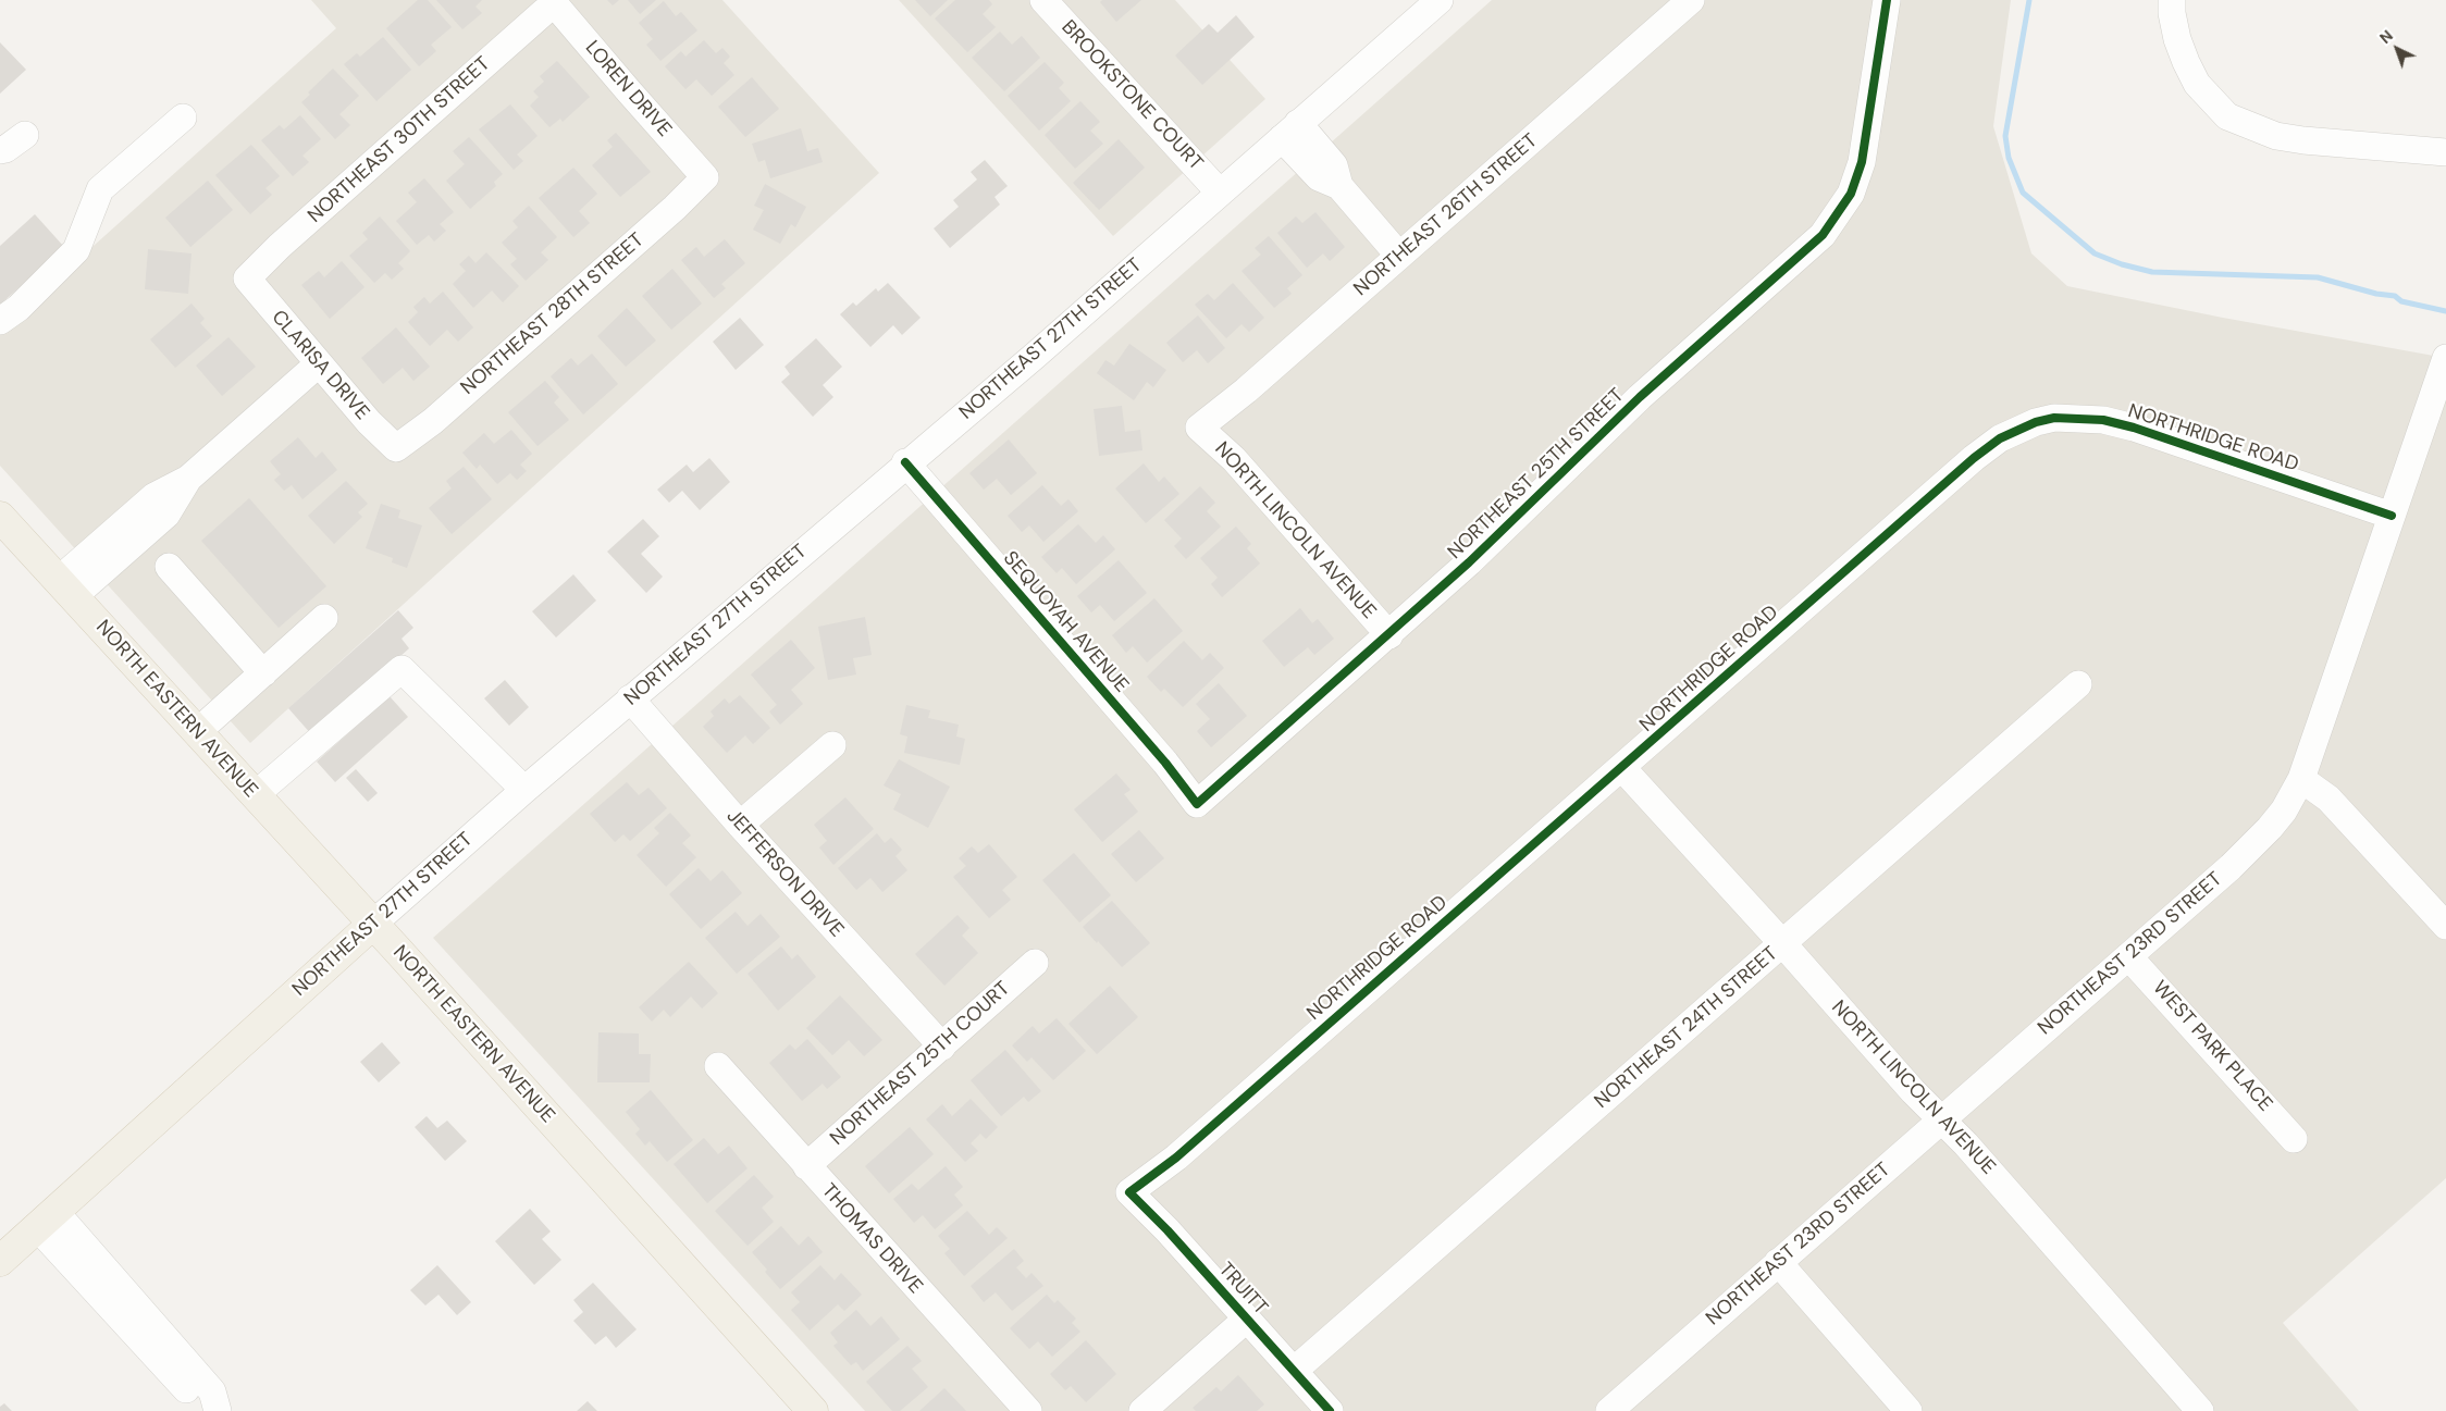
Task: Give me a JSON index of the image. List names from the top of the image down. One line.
{"streets":{"main road":["NORTHEAST 27TH STREET","NORTH EASTERN AVENUE"],"street":["LOREN DRIVE","BROOKSTONE COURT","NORTHEAST 30TH STREET","NORTHEAST 26TH STREET","NORTHEAST 28TH STREET","CLARISA DRIVE","NORTHRIDGE ROAD","NORTHEAST 25TH STREET","NORTH LINCOLN AVENUE","SEQUOYAH AVENUE","JEFFERSON DRIVE","NORTHEAST 23RD STREET","NORTHEAST 24TH STREET","WEST PARK PLACE","NORTHEAST 25TH COURT","THOMAS DRIVE","TRUITT"]},"crossings":[["LOREN DRIVE","NORTHEAST 30TH STREET"],["LOREN DRIVE","NORTHEAST 28TH STREET"],["BROOKSTONE COURT","NORTHEAST 27TH STREET"],["NORTHEAST 30TH STREET","CLARISA DRIVE"],["NORTHEAST 26TH STREET","NORTH LINCOLN AVENUE"],["NORTHEAST 28TH STREET","CLARISA DRIVE"],["NORTHEAST 27TH STREET","SEQUOYAH AVENUE"],["NORTHEAST 27TH STREET","NORTH EASTERN AVENUE"],["NORTHEAST 27TH STREET","JEFFERSON DRIVE"],["NORTHRIDGE ROAD","NORTH LINCOLN AVENUE"],["NORTHRIDGE ROAD","NORTHEAST 23RD STREET"],["NORTHRIDGE ROAD","TRUITT"],["NORTHEAST 25TH STREET","NORTH LINCOLN AVENUE"],["NORTHEAST 25TH STREET","SEQUOYAH AVENUE"],["NORTH LINCOLN AVENUE","NORTHEAST 23RD STREET"],["NORTH LINCOLN AVENUE","NORTHEAST 24TH STREET"],["JEFFERSON DRIVE","NORTHEAST 25TH COURT"],["NORTHEAST 23RD STREET","WEST PARK PLACE"],["NORTHEAST 24TH STREET","TRUITT"],["NORTHEAST 25TH COURT","THOMAS DRIVE"]],"north":"top left"}
